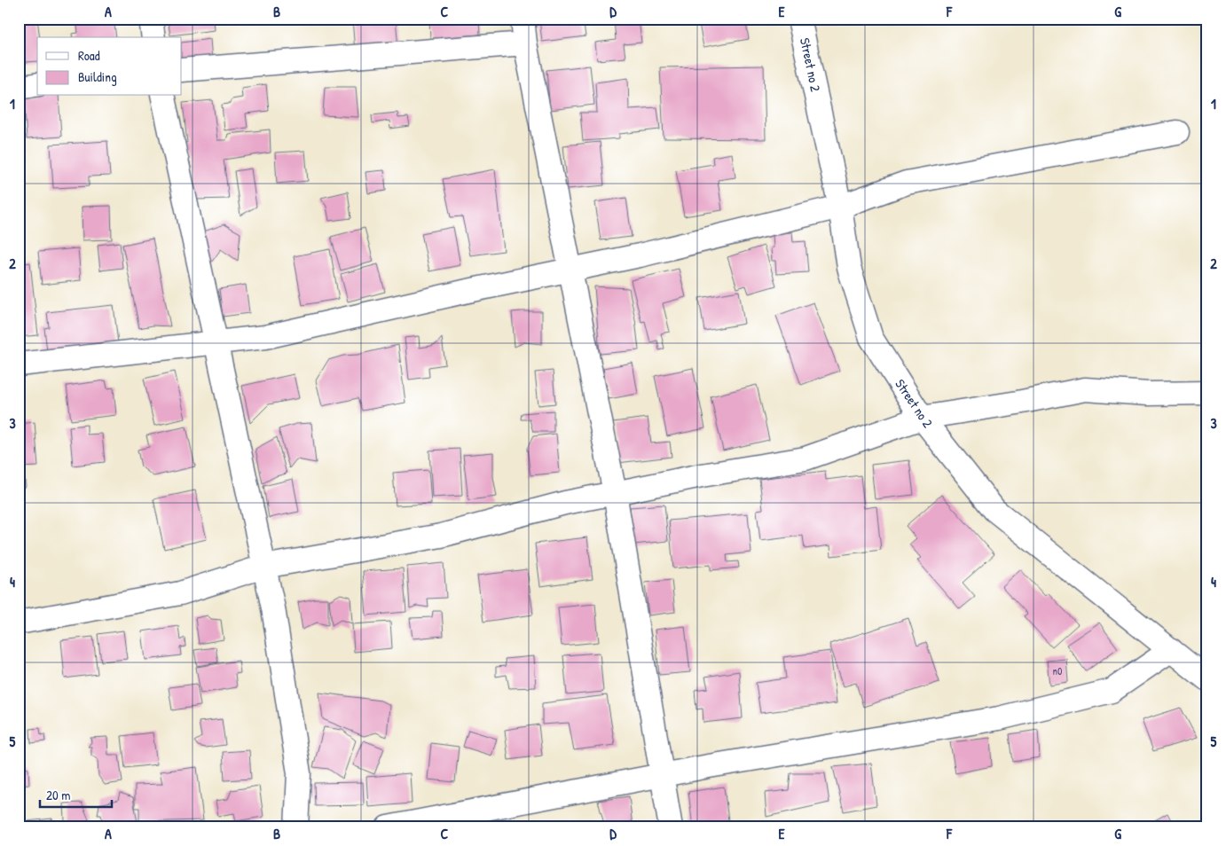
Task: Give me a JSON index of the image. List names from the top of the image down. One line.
{"streets":{"street":["Street no 2"]},"house_numbers":["n0"],"legend":["Road","Building"],"scale_bar":"20 m","grid":{"columns":["A","B","C","D","E","F","G"],"rows":["1","2","3","4","5"]}}
